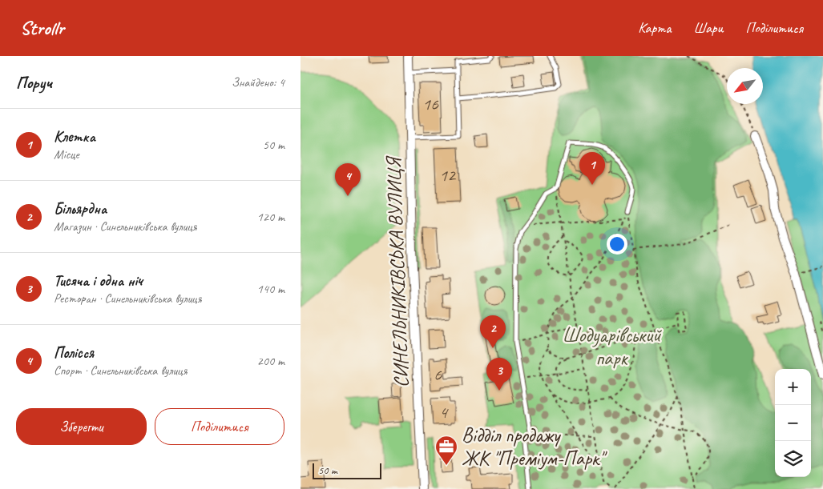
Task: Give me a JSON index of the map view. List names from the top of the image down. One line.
{"streets":{"street":["СИНЕЛЬНИКІВСЬКА ВУЛИЦЯ"]},"parks":["Шодуарівський парк"],"places":{"office":["Відділ продажу ЖК \"Преміум-Парк\""]},"house_numbers":["16","12","6","4"],"scale_bar":"50 m","north":"bottom left","page":{"header":"Strollr","nav":["Карта","Шари","Поділитися"],"heading":["Поруч","Знайдено: 4"],"list":[{"mark":"1","name":"Клетка","note":"Місце","value":"50 m"},{"mark":"2","name":"Більярдна","note":"Магазин · Синельниківська вулиця","value":"120 m"},{"mark":"3","name":"Тисяча і одна ніч","note":"Ресторан · Синельниківська вулиця","value":"140 m"},{"mark":"4","name":"Полісся","note":"Спорт · Синельниківська вулиця","value":"200 m"}],"pins":["1","4","2","3"],"map_buttons":["+","−"],"buttons":["Зберегти","Поділитися"],"scale":"50 m"}}
